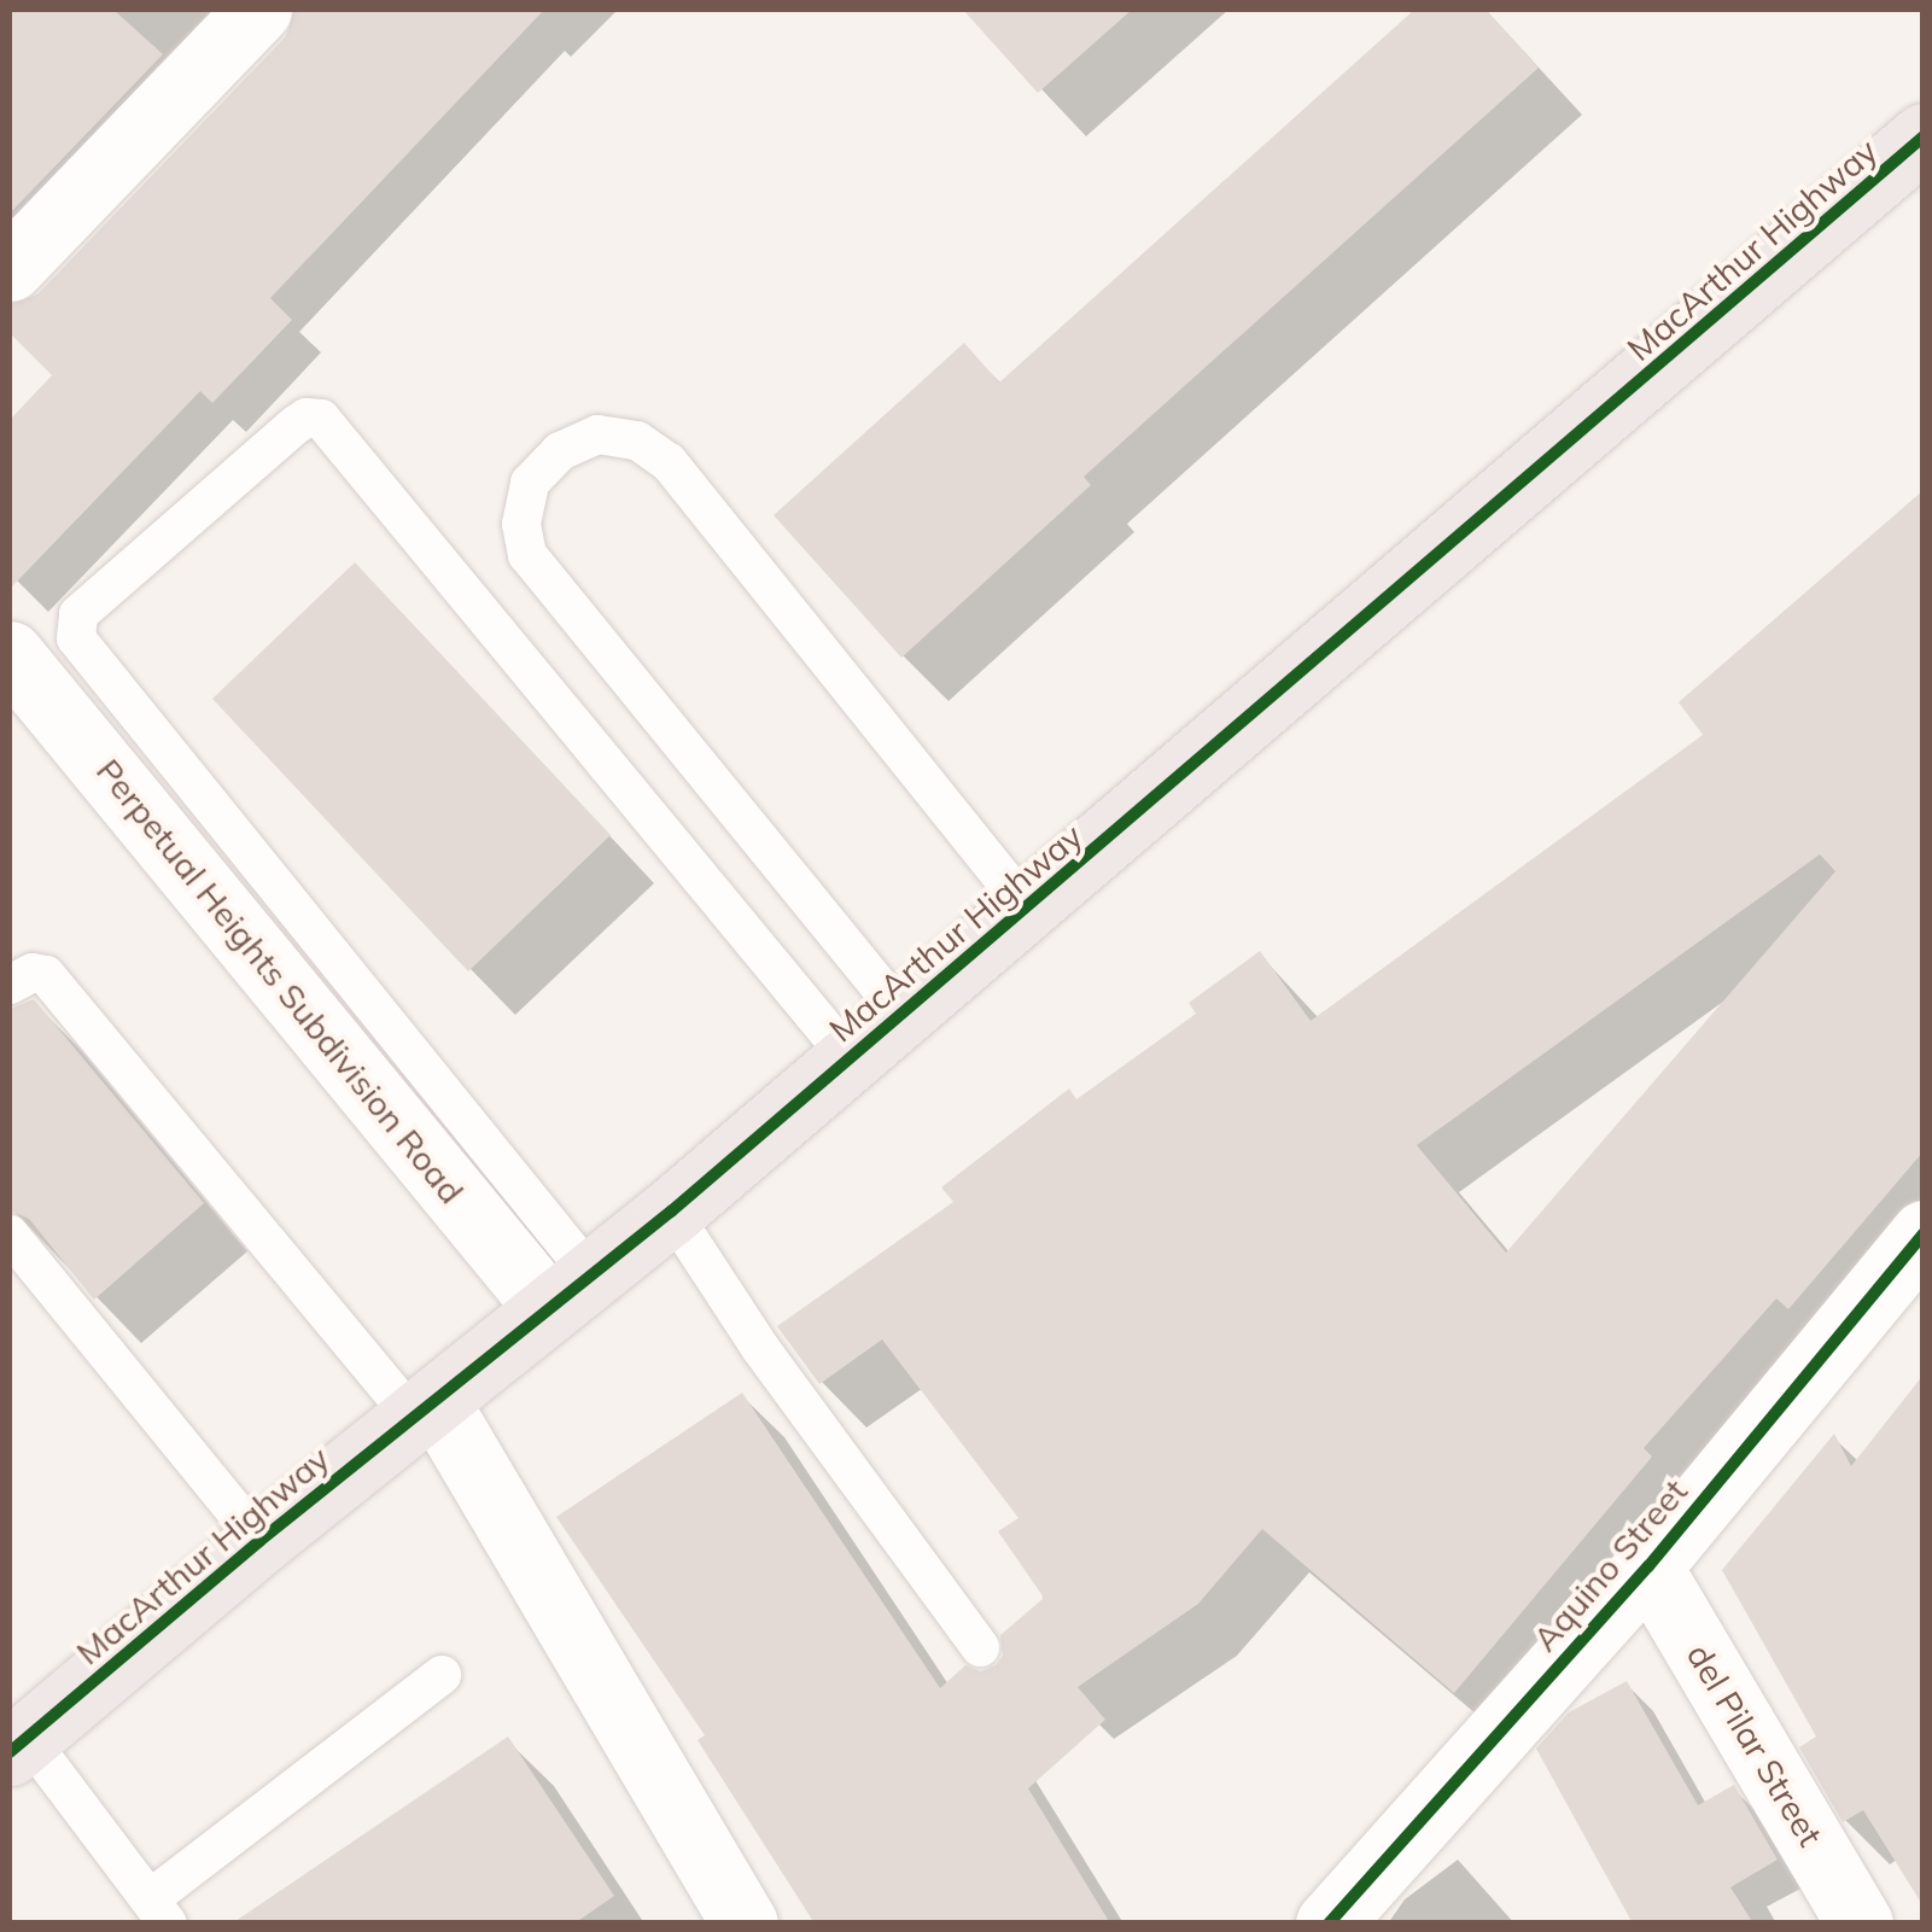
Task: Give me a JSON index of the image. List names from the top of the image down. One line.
{"streets":{"highway":["MacArthur Highway"],"street":["Perpetual Heights Subdivision Road","Aquino Street","del Pilar Street"]},"crossings":[["MacArthur Highway","Perpetual Heights Subdivision Road"],["Aquino Street","del Pilar Street"]]}
